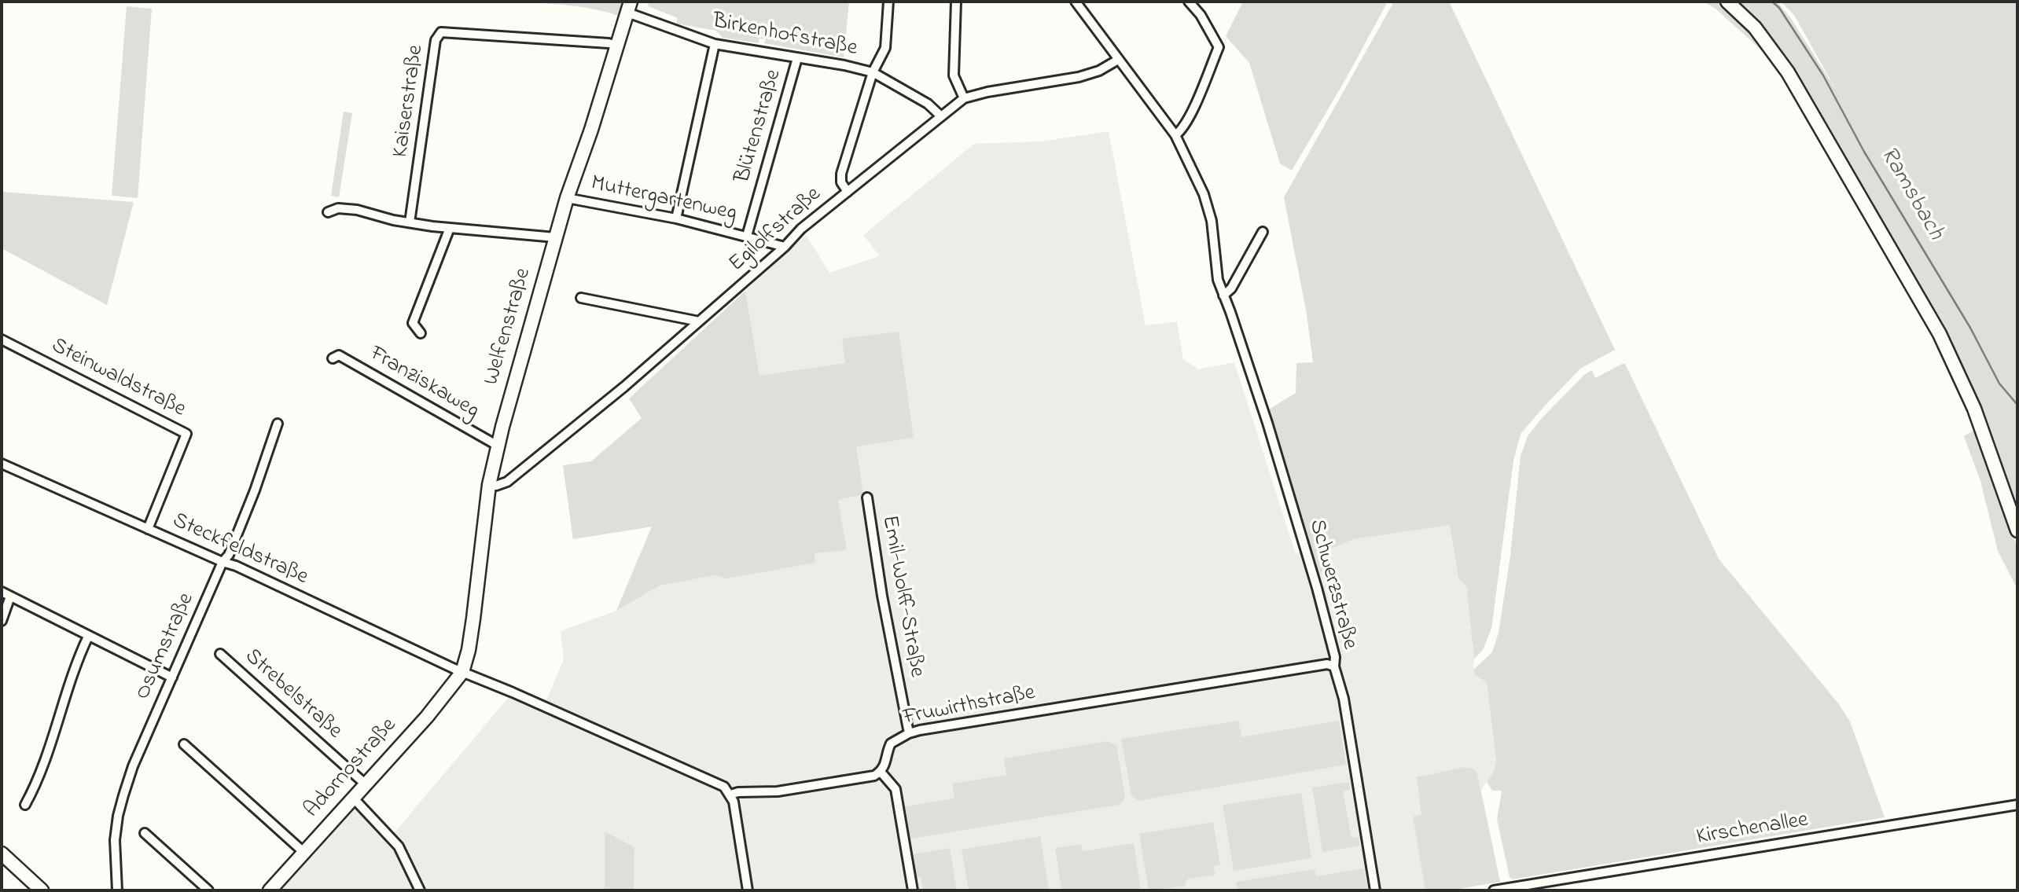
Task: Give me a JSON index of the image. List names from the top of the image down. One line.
{"streets":{"street":["Birkenhofstraße","Kaiserstraße","Blütenstraße","Muttergartenweg","Egilolfstraße","Welfenstraße","Steinwaldstraße","Franziskaweg","Steckfeldstraße","Schwerzstraße","Emil-Wolff-Straße","Osumstraße","Strebelstraße","Fruwirthstraße","Adornostraße","Kirschenallee"]},"crossings":[["Birkenhofstraße","Blütenstraße"],["Birkenhofstraße","Egilolfstraße"],["Birkenhofstraße","Welfenstraße"],["Kaiserstraße","Welfenstraße"],["Blütenstraße","Muttergartenweg"],["Muttergartenweg","Egilolfstraße"],["Muttergartenweg","Welfenstraße"],["Egilolfstraße","Welfenstraße"],["Egilolfstraße","Schwerzstraße"],["Welfenstraße","Franziskaweg"],["Welfenstraße","Steckfeldstraße"],["Welfenstraße","Adornostraße"],["Steinwaldstraße","Steckfeldstraße"],["Steckfeldstraße","Osumstraße"],["Steckfeldstraße","Adornostraße"],["Schwerzstraße","Fruwirthstraße"],["Emil-Wolff-Straße","Fruwirthstraße"],["Strebelstraße","Adornostraße"]],"water":["Ramsbach"]}
